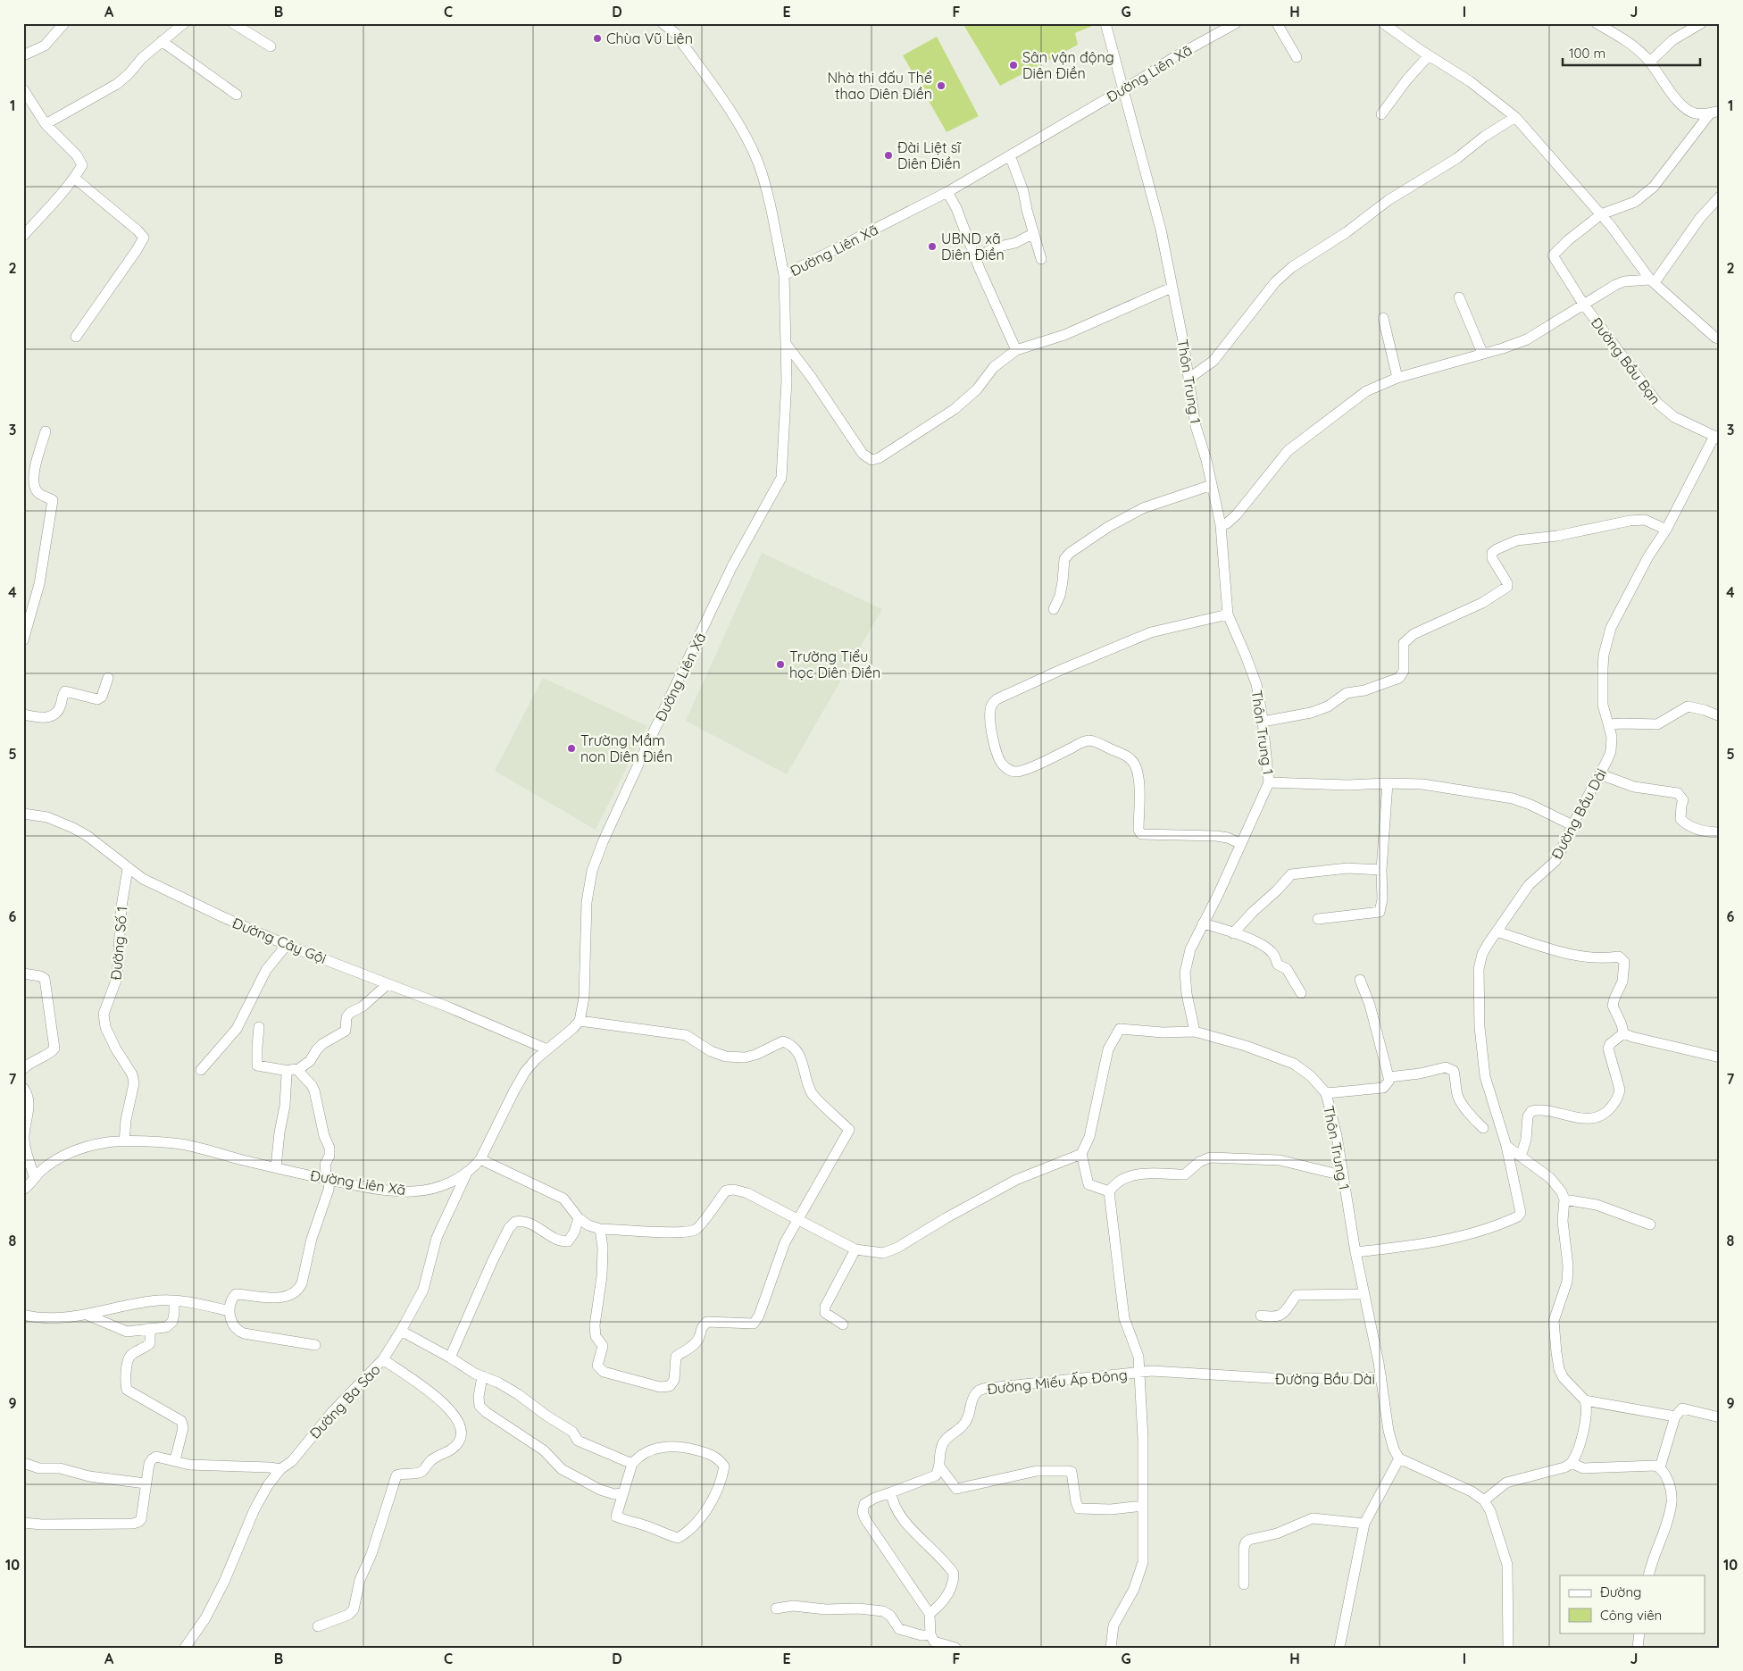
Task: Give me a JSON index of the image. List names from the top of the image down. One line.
{"streets":{"street":["Đường Liên Xã","Đường Bầu Bạn","Thôn Trung 1","Đường Bầu Dài","Đường Cây Gội","Đường Số 1","Đường Miếu Ấp Đông","Đường Ba Sào"]},"crossings":[["Đường Liên Xã","Thôn Trung 1"],["Đường Liên Xã","Đường Cây Gội"],["Đường Liên Xã","Đường Số 1"],["Đường Liên Xã","Đường Ba Sào"],["Đường Bầu Bạn","Đường Bầu Dài"],["Thôn Trung 1","Đường Bầu Dài"],["Đường Bầu Dài","Đường Miếu Ấp Đông"],["Đường Cây Gội","Đường Số 1"]],"places":["Chùa Vũ Liên","Sân vận động Diên Điền","Nhà thi đấu Thể thao Diên Điền","Đài Liệt sĩ Diên Điền","UBND xã Diên Điền","Trường Tiểu học Diên Điền","Trường Mầm non Diên Điền"],"legend":["Đường","Công viên"],"scale_bar":"100 m","grid":{"columns":["A","B","C","D","E","F","G","H","I","J"],"rows":["1","2","3","4","5","6","7","8","9","10"]}}
